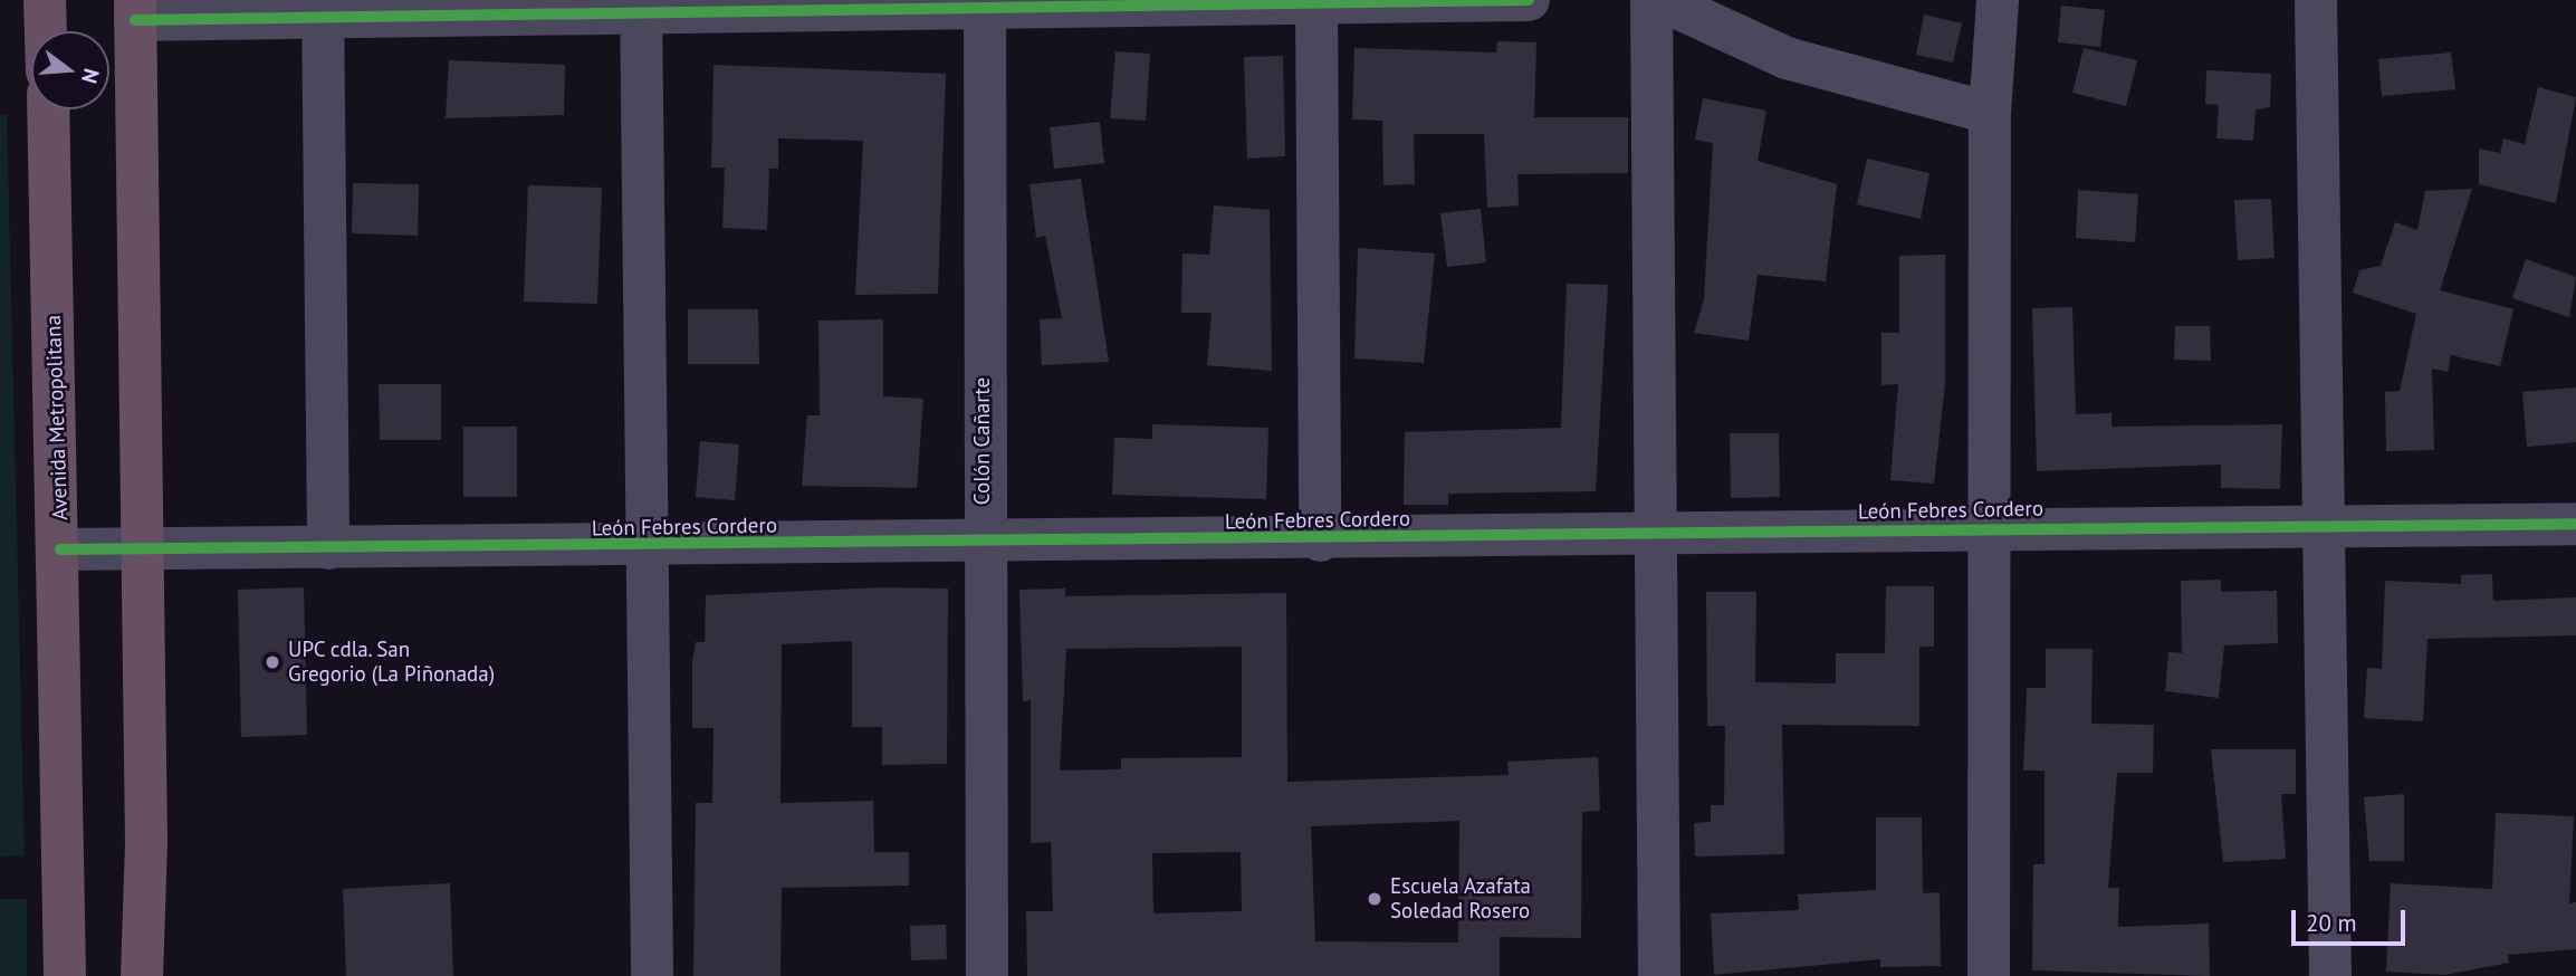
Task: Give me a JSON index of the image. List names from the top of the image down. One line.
{"streets":{"highway":["Avenida Metropolitana"],"street":["Colón Cañarte","León Febres Cordero"]},"crossings":[["Avenida Metropolitana","León Febres Cordero"],["Colón Cañarte","León Febres Cordero"]],"places":["UPC cdla. San Gregorio (La Piñonada)","Escuela Azafata Soledad Rosero"],"scale_bar":"20 m","north":"right"}
